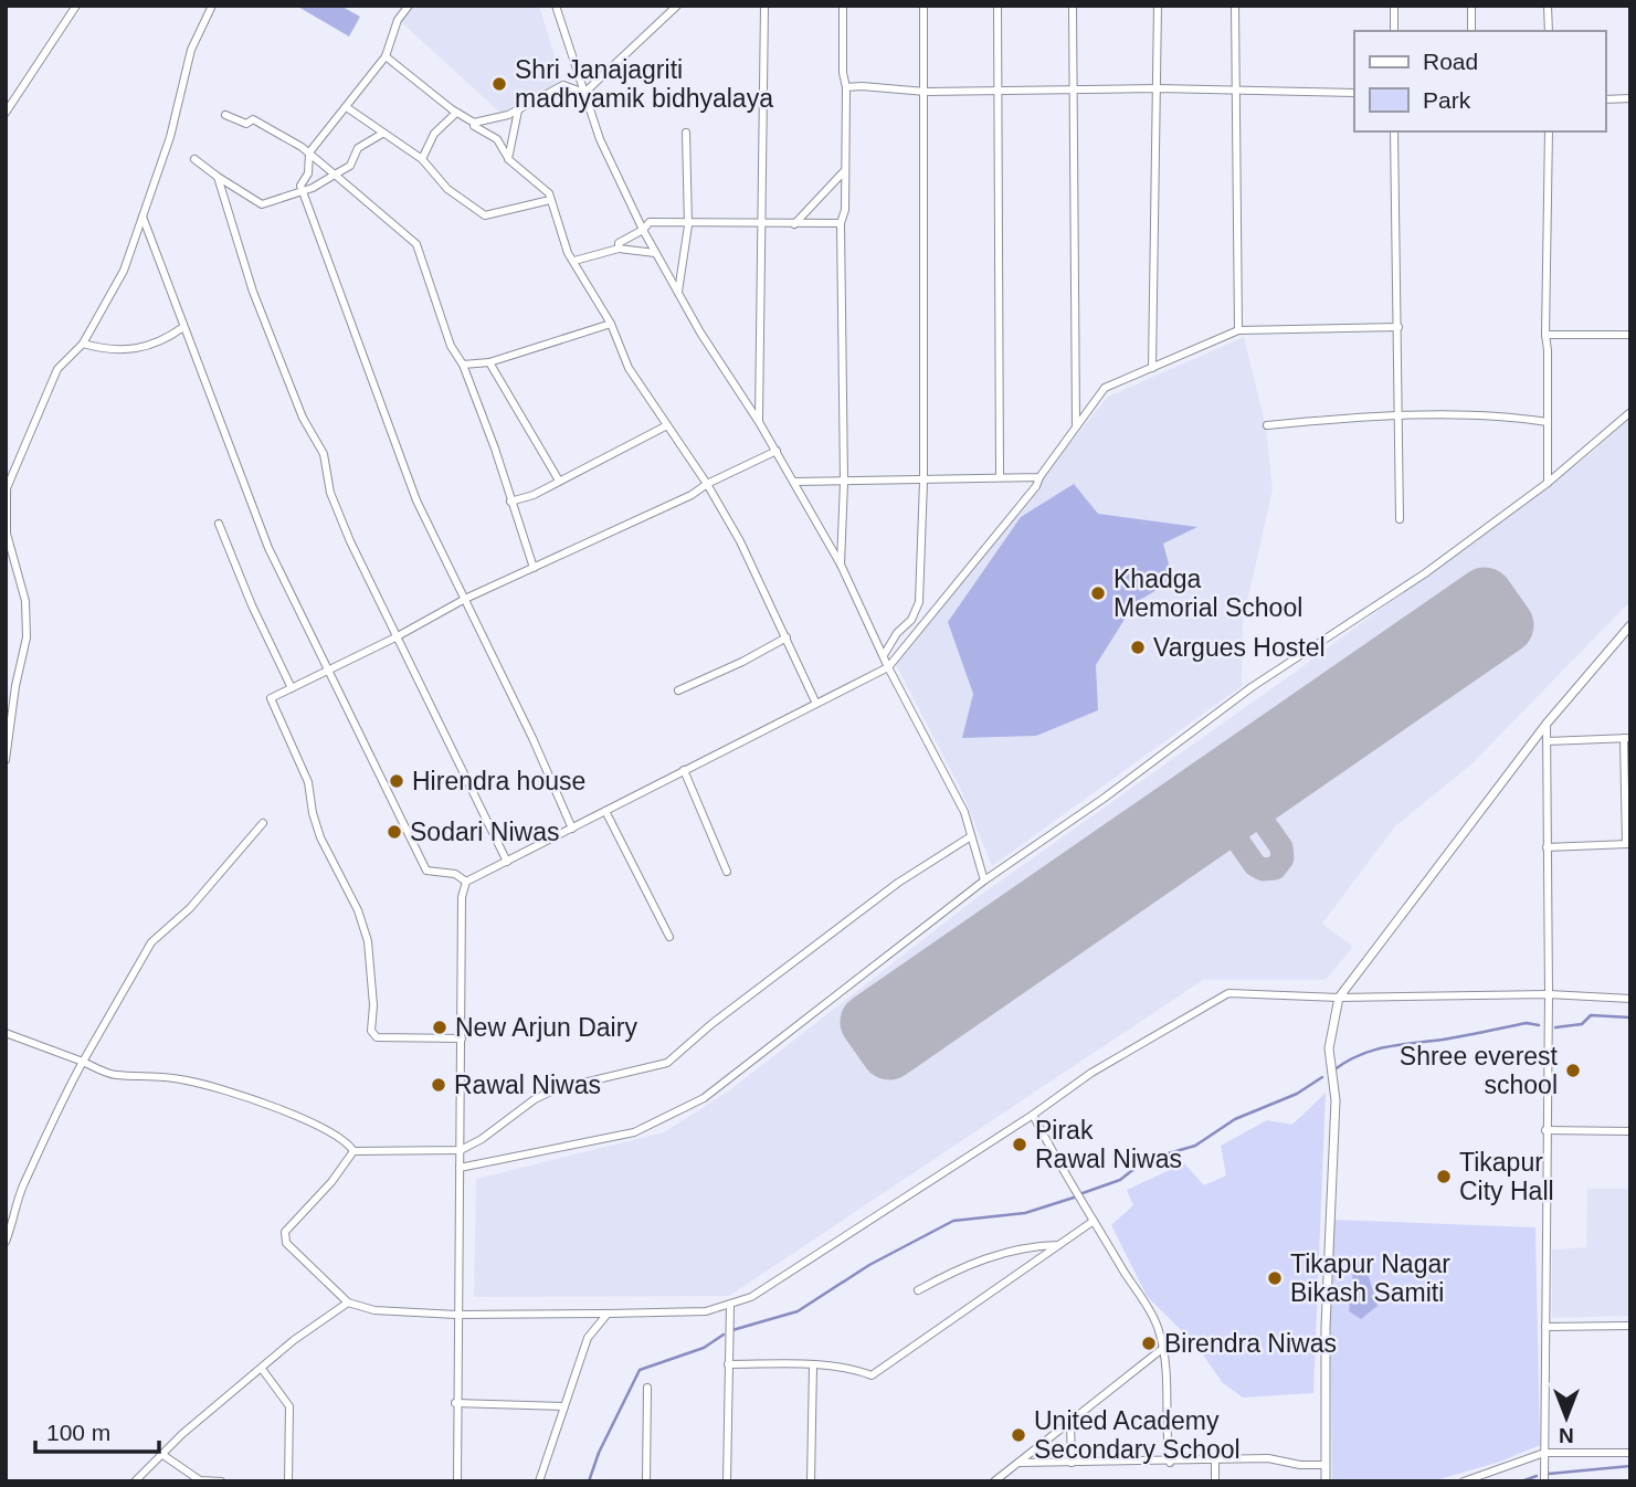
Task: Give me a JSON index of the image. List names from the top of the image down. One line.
{"places":["Shri Janajagriti madhyamik bidhyalaya","Khadga Memorial School","Vargues Hostel","Hirendra house","Sodari Niwas","New Arjun Dairy","Shree everest school","Rawal Niwas","Pirak Rawal Niwas","Tikapur City Hall","Tikapur Nagar Bikash Samiti","Birendra Niwas","United Academy Secondary School"],"legend":["Road","Park"],"scale_bar":"100 m","north":"bottom"}
